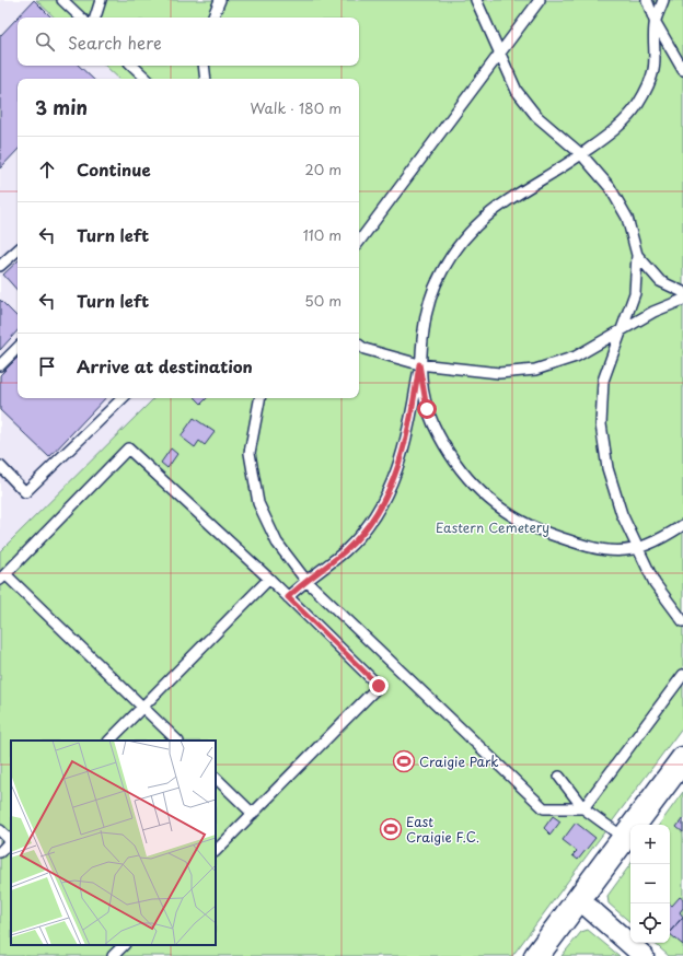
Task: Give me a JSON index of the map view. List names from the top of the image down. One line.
{"parks":["Eastern Cemetery"],"places":{"sports":["Craigie Park","East Craigie F.C."]},"page":{"search":"Search here","heading":["3 min","Walk · 180 m"],"list":[["Continue","20 m"],["Turn left","110 m"],["Turn left","50 m"],"Arrive at destination"],"map_buttons":["+","−"]}}
